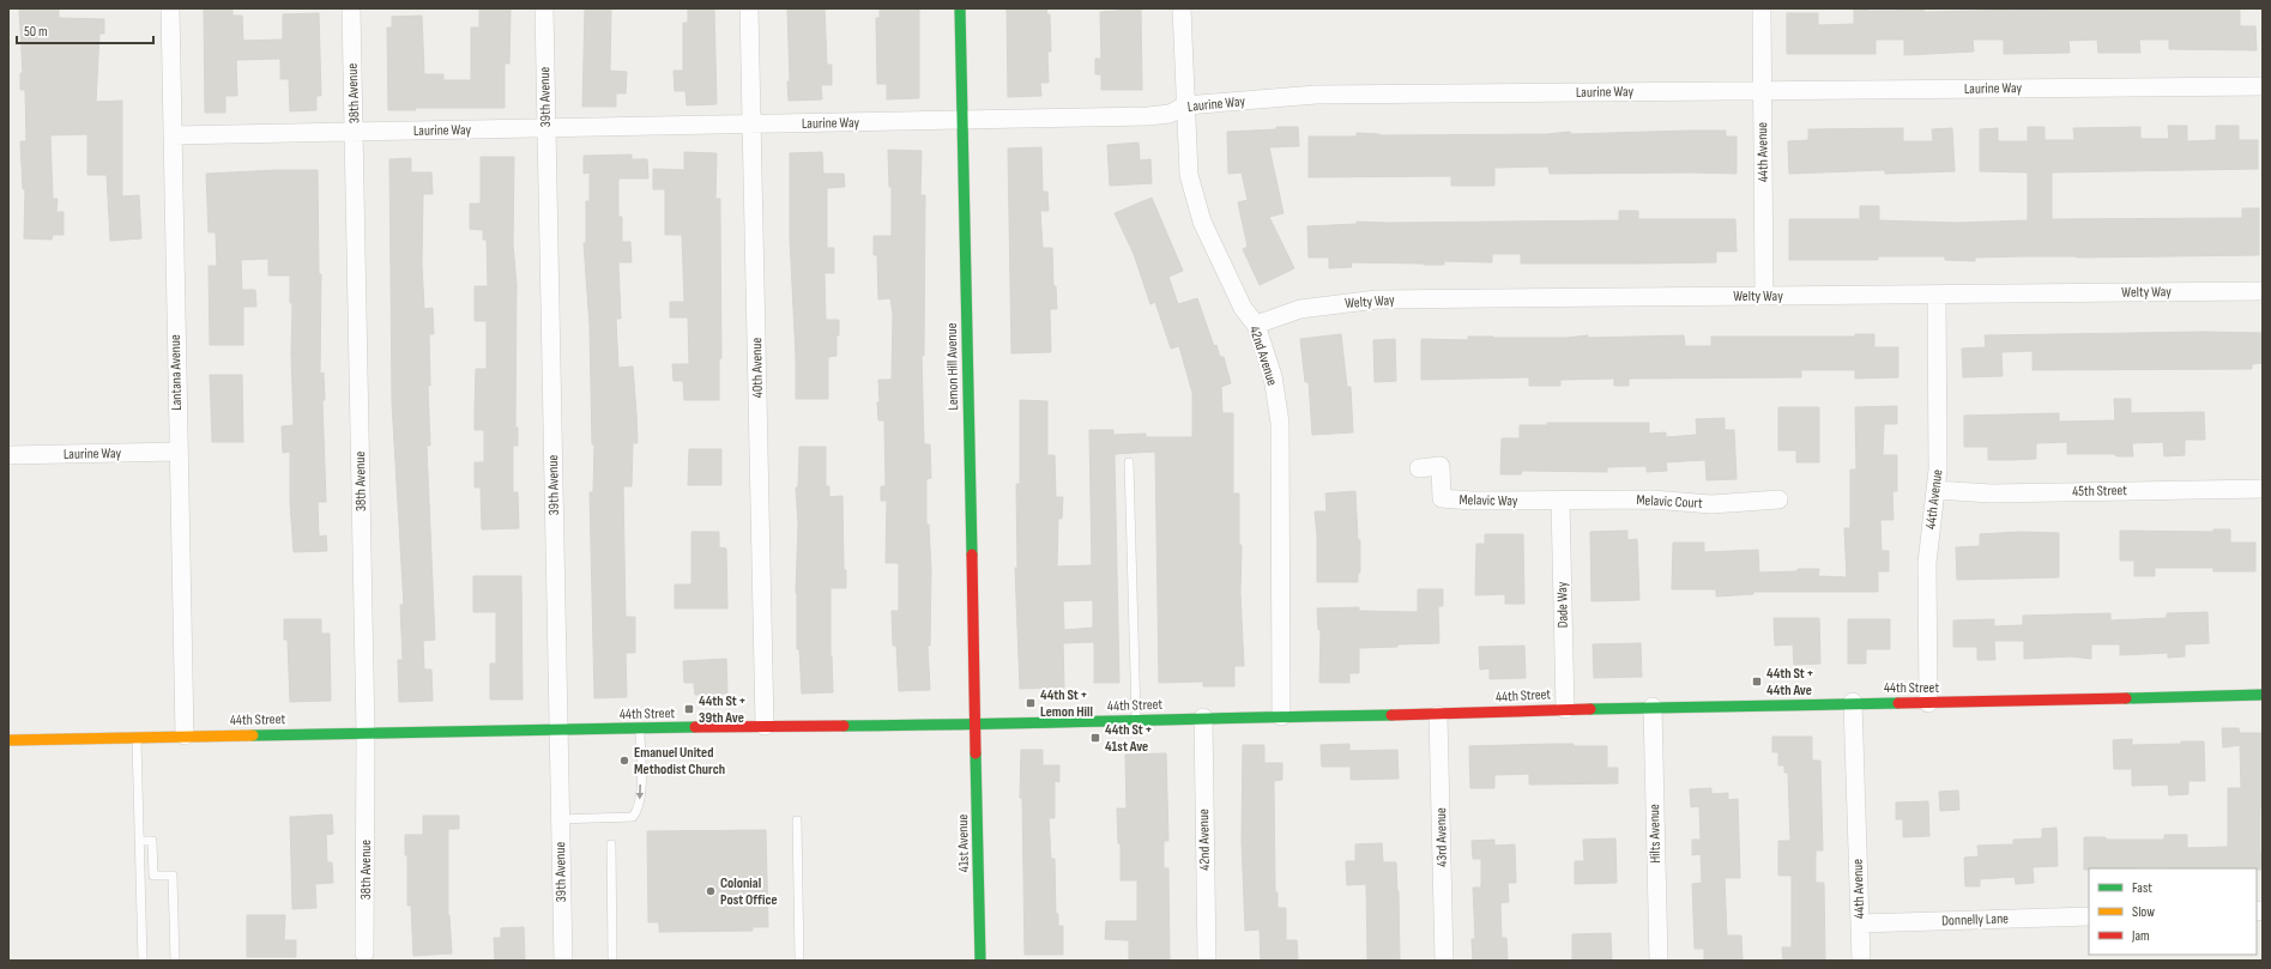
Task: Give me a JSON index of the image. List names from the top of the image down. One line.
{"streets":{"street":["Laurine Way","38th Avenue","39th Avenue","44th Avenue","Welty Way","42nd Avenue","Lemon Hill Avenue","40th Avenue","Lantana Avenue","45th Street","Melavic Way","Melavic Court","Dade Way","44th Street","Hilts Avenue","43rd Avenue","41st Avenue","Donnelly Lane"]},"crossings":[["Laurine Way","38th Avenue"],["Laurine Way","39th Avenue"],["Laurine Way","44th Avenue"],["Laurine Way","42nd Avenue"],["Laurine Way","Lemon Hill Avenue"],["Laurine Way","40th Avenue"],["Laurine Way","Lantana Avenue"],["38th Avenue","44th Street"],["39th Avenue","44th Street"],["44th Avenue","Welty Way"],["44th Avenue","45th Street"],["44th Avenue","44th Street"],["44th Avenue","Donnelly Lane"],["Welty Way","42nd Avenue"],["42nd Avenue","44th Street"],["Lemon Hill Avenue","44th Street"],["Lemon Hill Avenue","41st Avenue"],["40th Avenue","44th Street"],["Lantana Avenue","44th Street"],["Melavic Way","Melavic Court"],["Melavic Way","Dade Way"],["Melavic Court","Dade Way"],["Dade Way","44th Street"],["44th Street","Hilts Avenue"],["44th Street","43rd Avenue"],["44th Street","41st Avenue"]],"places":{"transit":["44th St + 44th Ave","44th St + Lemon Hill","44th St + 39th Ave","44th St + 41st Ave"],"other":["Emanuel United Methodist Church","Colonial Post Office"]},"legend":["Fast","Slow","Jam"],"scale_bar":"50 m"}
